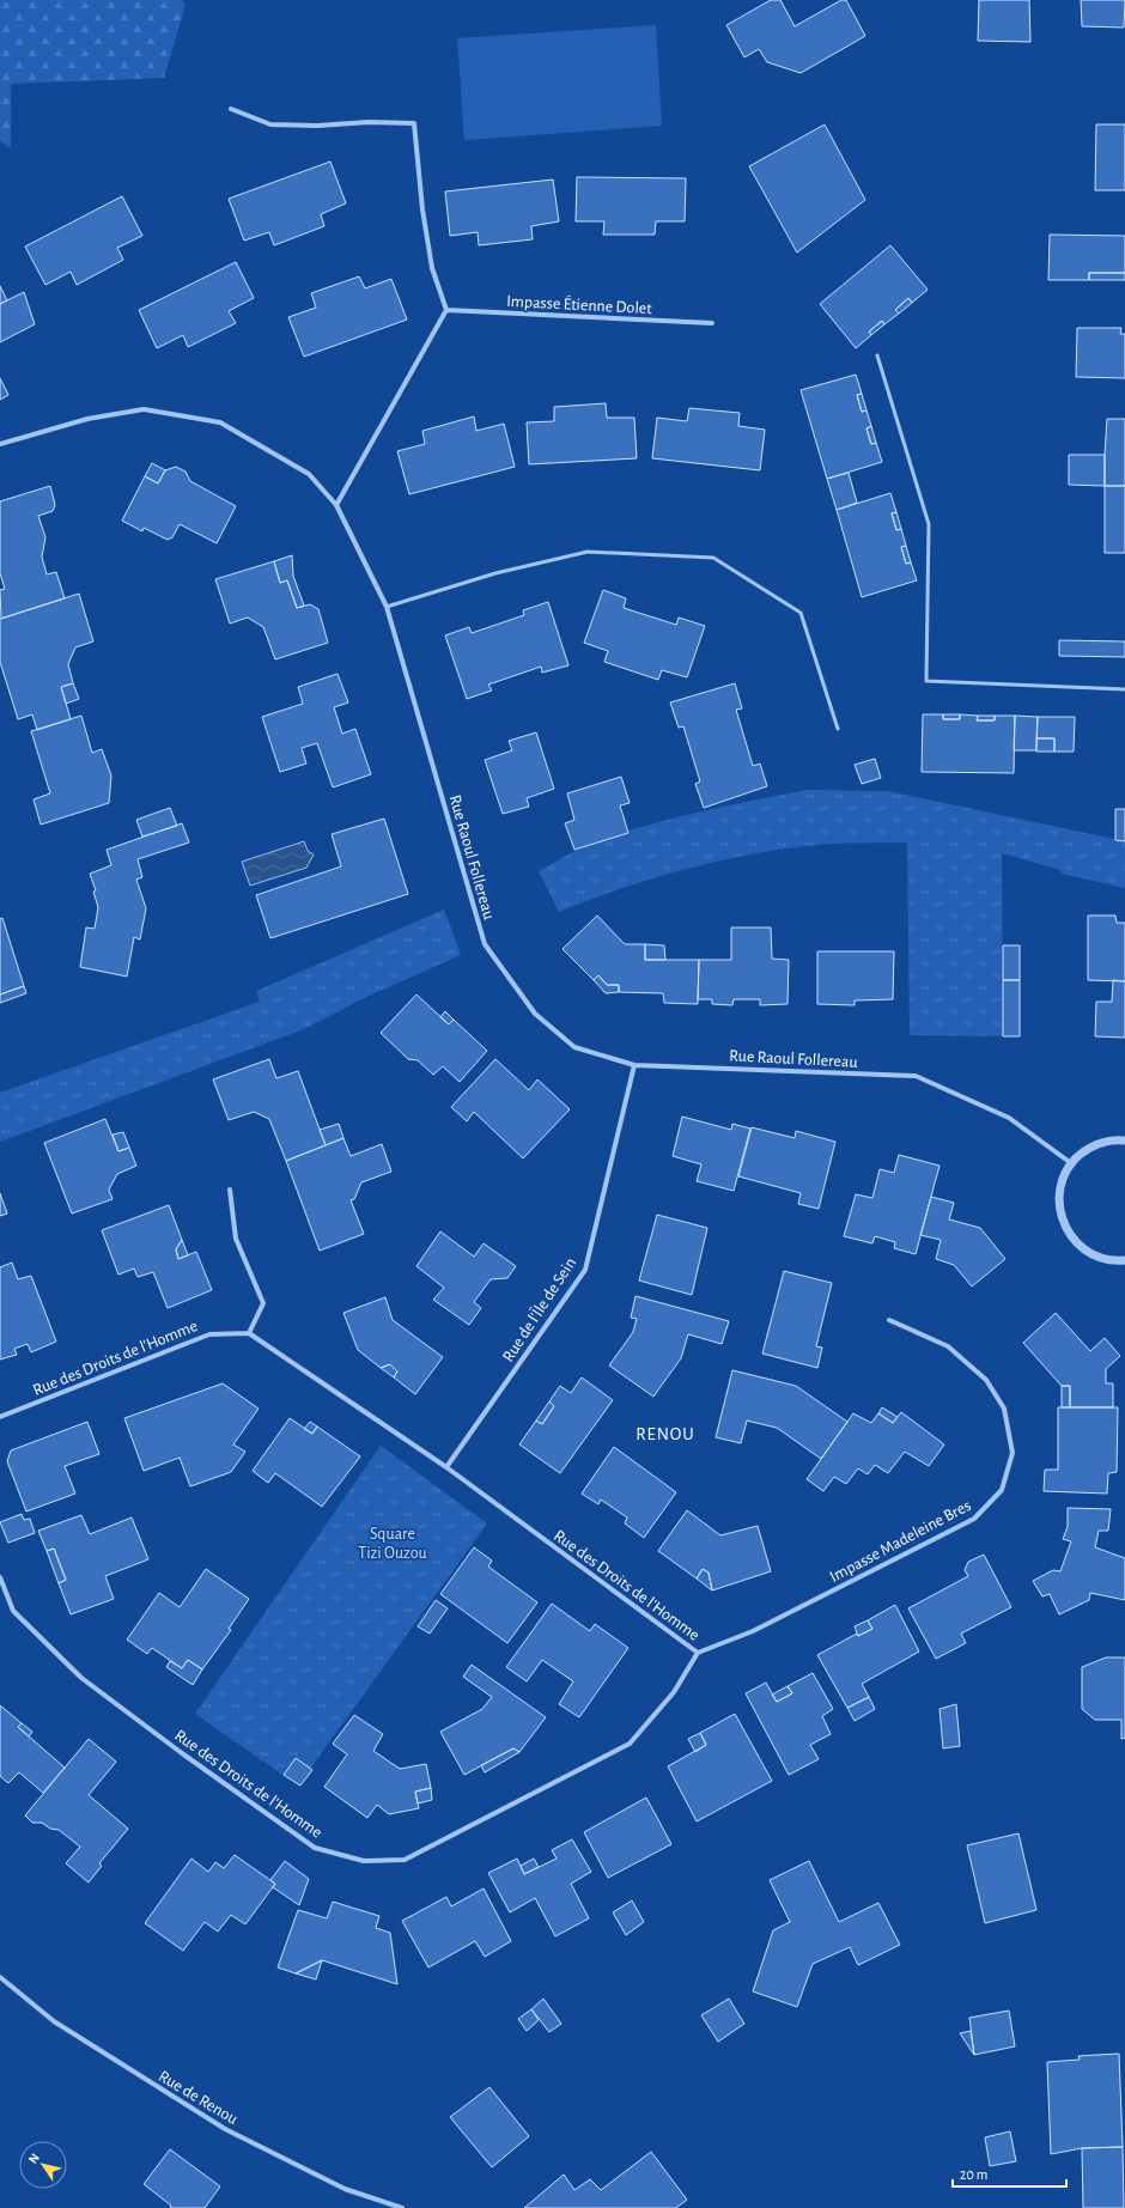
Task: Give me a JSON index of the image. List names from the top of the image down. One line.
{"streets":{"street":["Impasse Étienne Dolet","Rue Raoul Follereau","Rue de l'Île de Sein","Rue des Droits de l'Homme","Impasse Madeleine Bres","Rue de Renou"]},"crossings":[["Rue Raoul Follereau","Rue de l'Île de Sein"],["Rue de l'Île de Sein","Rue des Droits de l'Homme"],["Rue des Droits de l'Homme","Impasse Madeleine Bres"]],"districts":["RENOU"],"parks":["Square Tizi Ouzou"],"scale_bar":"20 m","north":"top left"}
